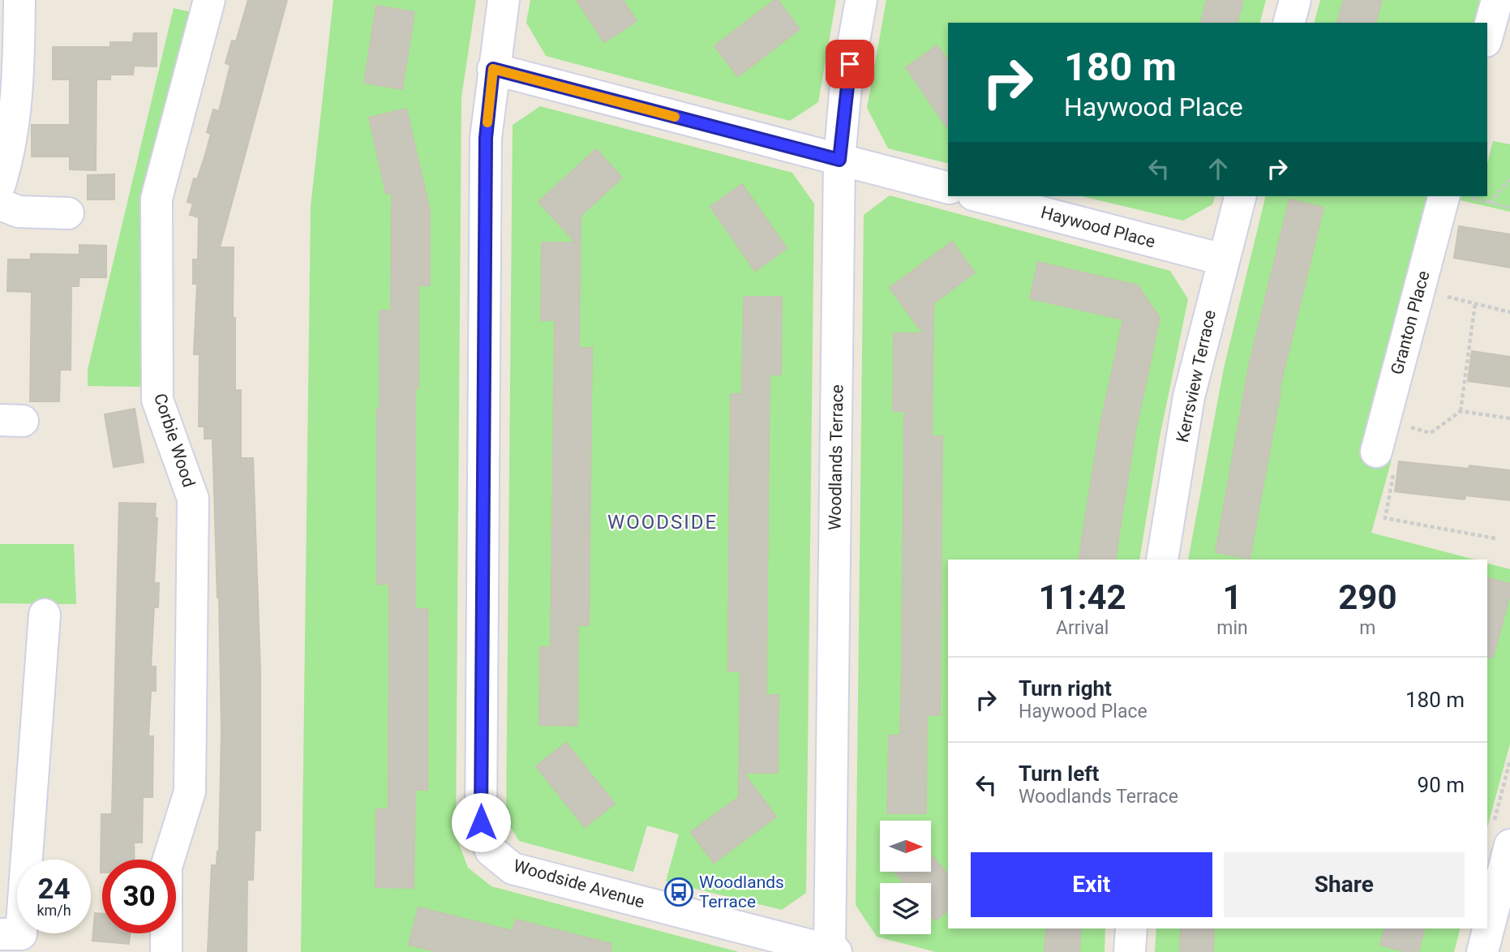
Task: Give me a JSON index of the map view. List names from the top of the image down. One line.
{"streets":{"street":["Haywood Place","Granton Place","Kerrsview Terrace","Corbie Wood","Woodlands Terrace","Woodside Avenue"]},"crossings":[["Haywood Place","Kerrsview Terrace"],["Woodlands Terrace","Woodside Avenue"]],"districts":["WOODSIDE"],"places":{"bus stop":["Woodlands Terrace"]},"north":"right","page":{"turn":["180 m","Haywood Place"],"eta":["11:42","Arrival","1","min","290","m"],"list":[{"name":"Turn right","note":"Haywood Place","value":"180 m"},{"name":"Turn left","note":"Woodlands Terrace","value":"90 m"}],"buttons":["Exit","Share"],"speed":"24 km/h","limit":"30"}}
